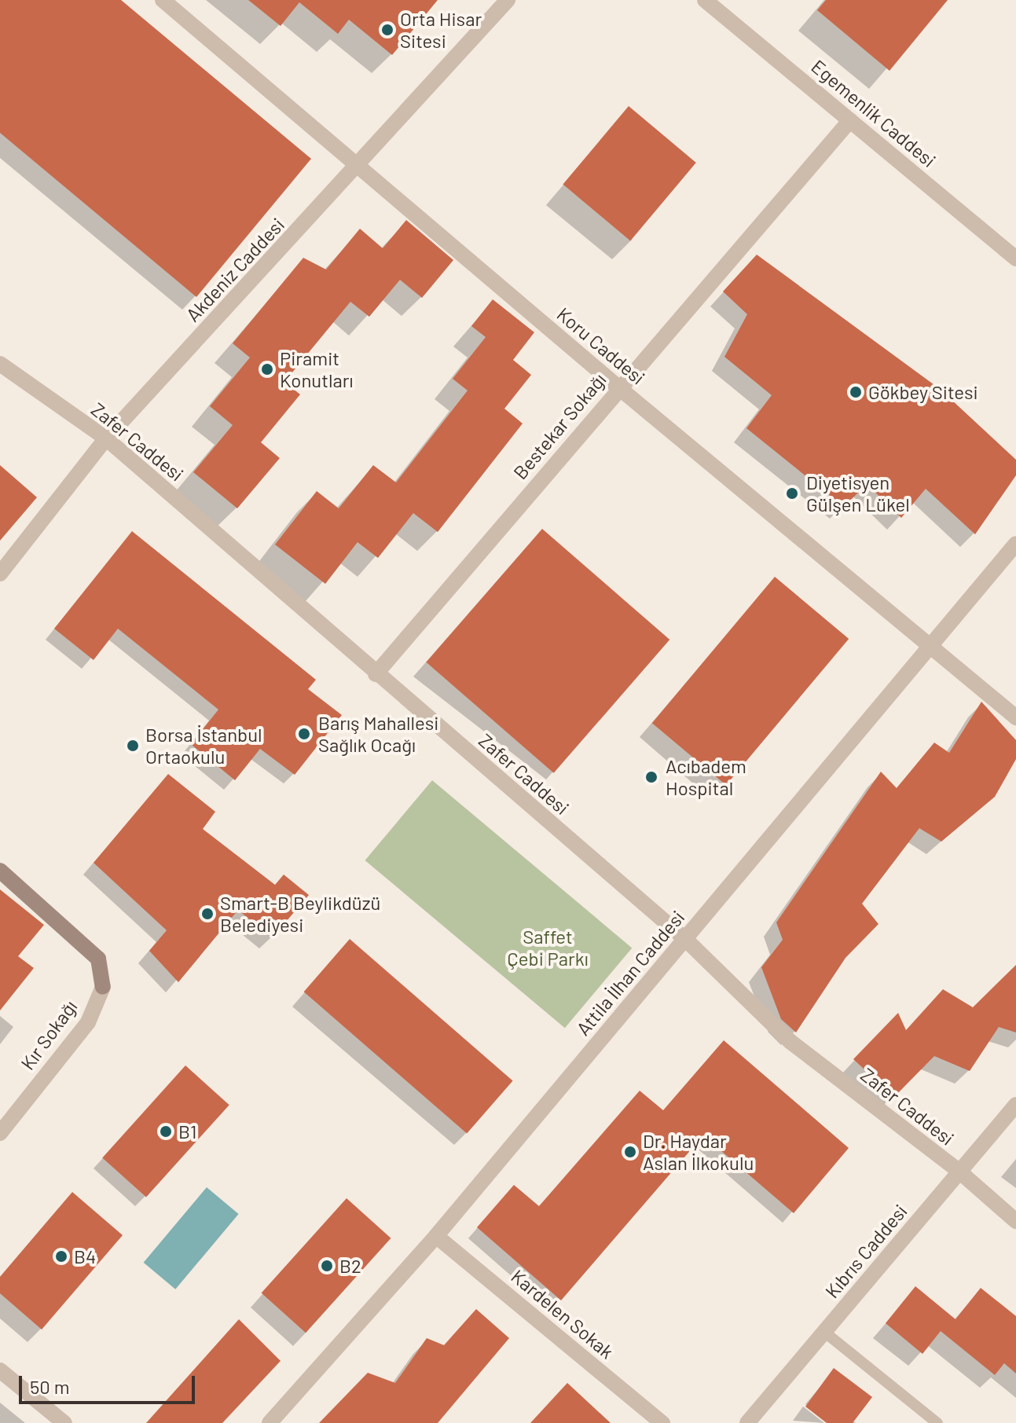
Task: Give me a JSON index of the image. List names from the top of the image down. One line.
{"streets":{"street":["Egemenlik Caddesi","Akdeniz Caddesi","Koru Caddesi","Bestekar Sokağı","Zafer Caddesi","Attila İlhan Caddesi","Kır Sokağı","Kıbrıs Caddesi","Kardelen Sokak"]},"crossings":[["Egemenlik Caddesi","Bestekar Sokağı"],["Akdeniz Caddesi","Koru Caddesi"],["Akdeniz Caddesi","Zafer Caddesi"],["Koru Caddesi","Bestekar Sokağı"],["Koru Caddesi","Attila İlhan Caddesi"],["Bestekar Sokağı","Zafer Caddesi"],["Zafer Caddesi","Attila İlhan Caddesi"],["Zafer Caddesi","Kıbrıs Caddesi"],["Attila İlhan Caddesi","Kardelen Sokak"]],"parks":["Saffet Çebi Parkı"],"places":["Orta Hisar Sitesi","Piramit Konutları","Gökbey Sitesi","Diyetisyen Gülşen Lükel","Barış Mahallesi Sağlık Ocağı","Borsa İstanbul Ortaokulu","Acıbadem Hospital","Smart-B Beylikdüzü Belediyesi","B1","Dr. Haydar Aslan İlkokulu","B4","B2"],"scale_bar":"50 m"}
